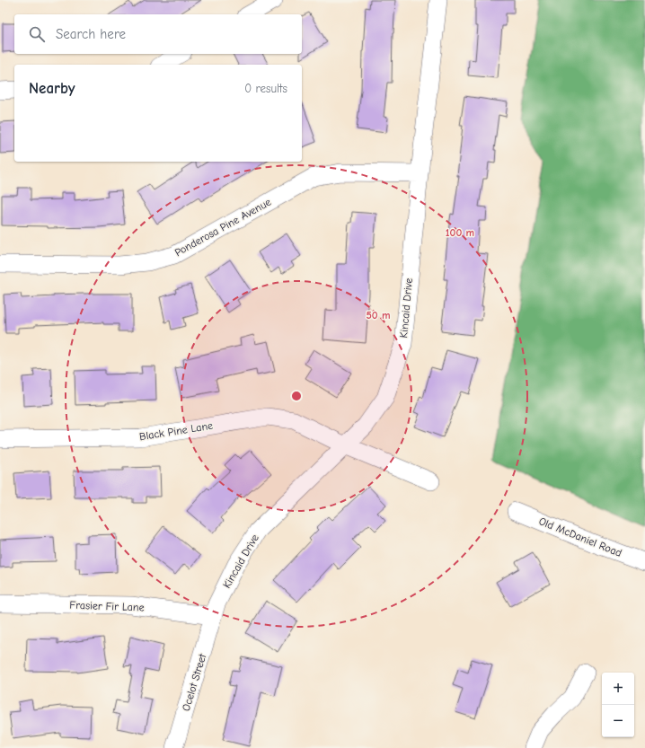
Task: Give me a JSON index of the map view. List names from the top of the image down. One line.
{"streets":{"street":["Ponderosa Pine Avenue","Kincaid Drive","Black Pine Lane","Old McDaniel Road","Frasier Fir Lane","Ocelot Street"]},"crossings":[["Ponderosa Pine Avenue","Kincaid Drive"],["Kincaid Drive","Black Pine Lane"],["Kincaid Drive","Frasier Fir Lane"],["Kincaid Drive","Ocelot Street"],["Frasier Fir Lane","Ocelot Street"]],"page":{"search":"Search here","heading":["Nearby","0 results"],"map_buttons":["+","−"]},"rings":["100 m","50 m"]}
